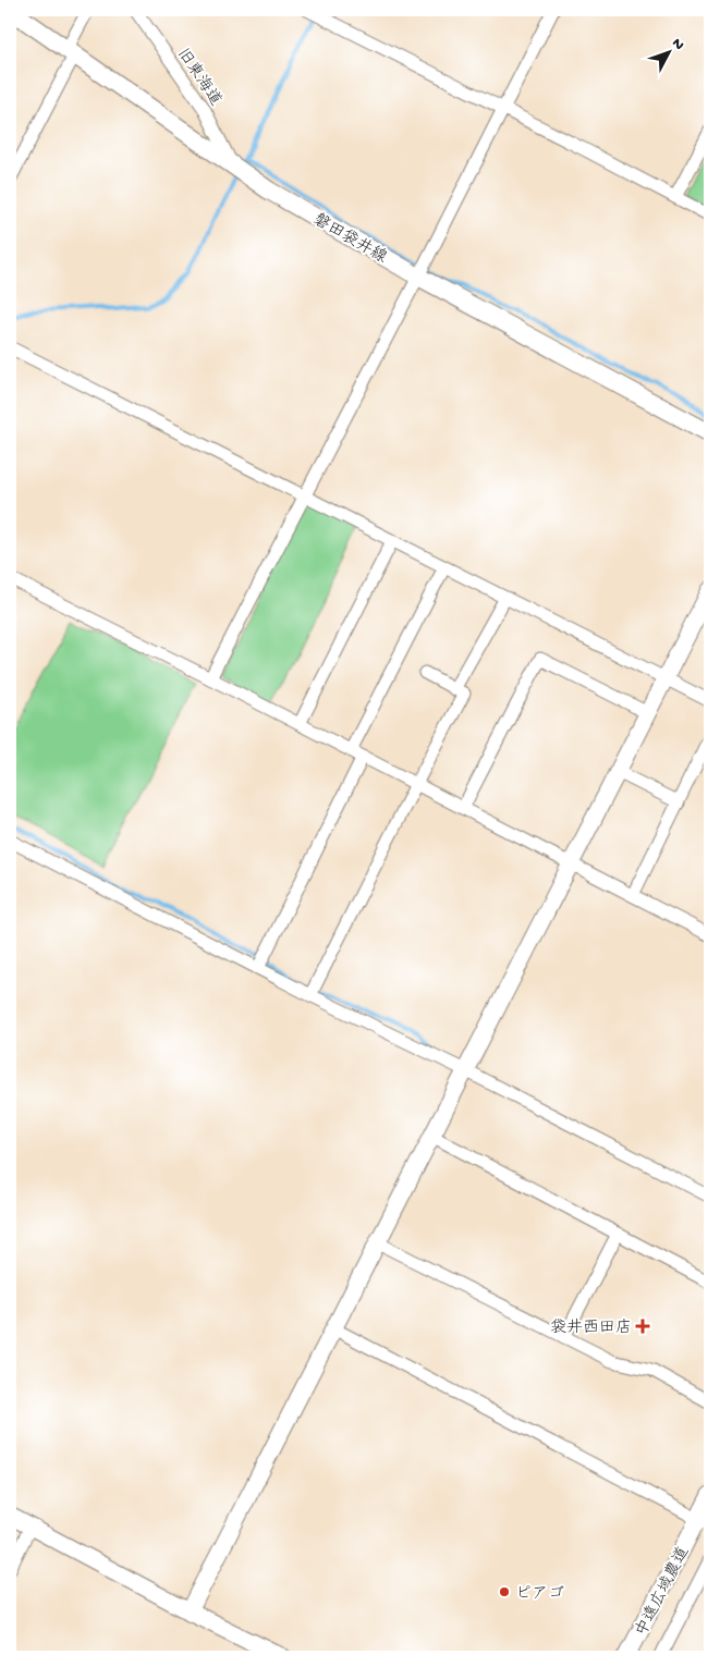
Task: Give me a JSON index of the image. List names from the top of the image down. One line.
{"streets":{"main road":["磐田袋井線"],"street":["旧東海道","中遠広域農道"]},"crossings":[["旧東海道","磐田袋井線"]],"places":{"health":["袋井西田店"],"other":["ピアゴ"]},"north":"top right"}
